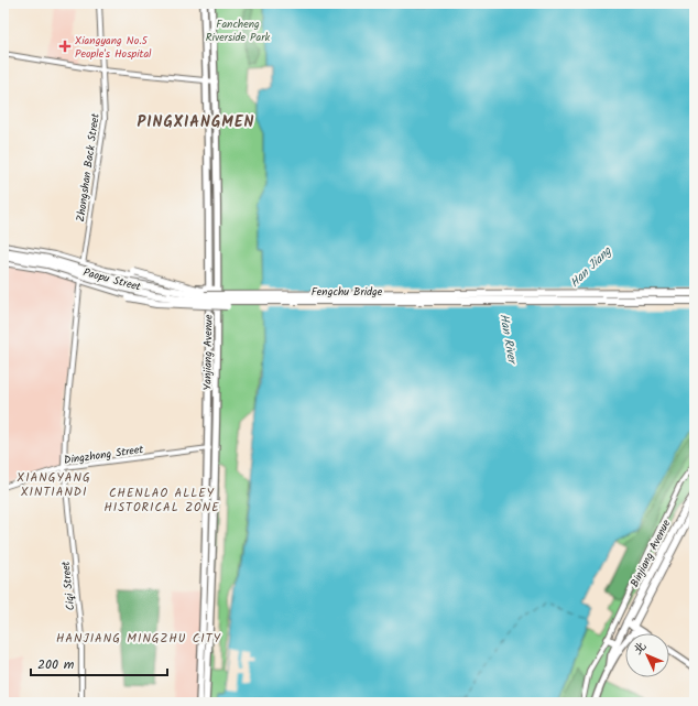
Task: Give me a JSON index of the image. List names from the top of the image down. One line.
{"streets":{"main road":["Paopu Street","Fengchu Bridge","Yanjiang Avenue","Binjiang Avenue"],"street":["Zhongshan Back Street","Dingzhong Street","Ciqi Street"]},"crossings":[["Zhongshan Back Street","Paopu Street"],["Zhongshan Back Street","Ciqi Street"],["Paopu Street","Yanjiang Avenue"],["Paopu Street","Ciqi Street"],["Yanjiang Avenue","Dingzhong Street"],["Dingzhong Street","Ciqi Street"]],"districts":["PINGXIANGMEN","XIANGYANG XINTIANDI","CHENLAO ALLEY HISTORICAL ZONE","HANJIANG MINGZHU CITY"],"water":["Han Jiang","Han River"],"parks":["Fancheng Riverside Park"],"places":{"health":["Xiangyang No.5 People's Hospital"]},"scale_bar":"200 m","north":"top left"}
